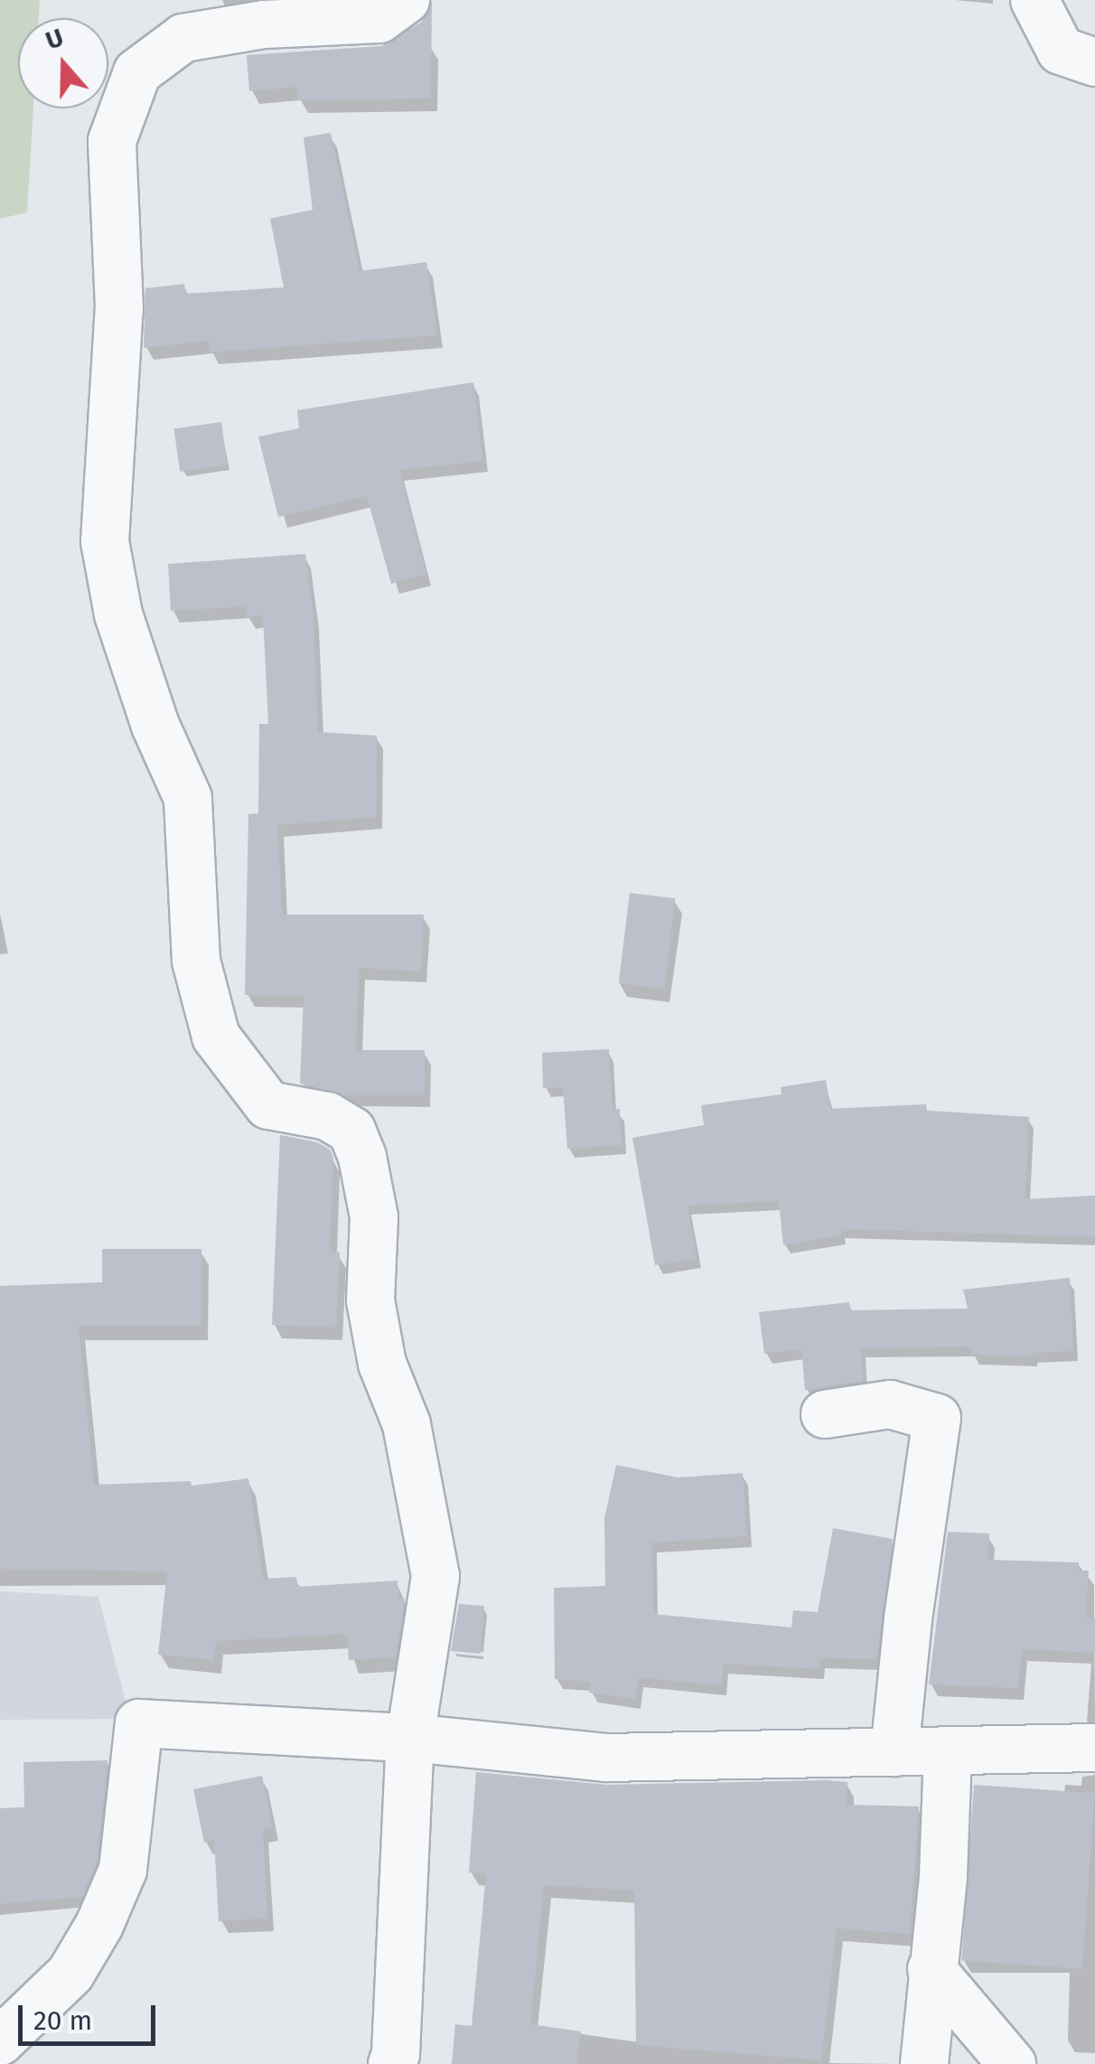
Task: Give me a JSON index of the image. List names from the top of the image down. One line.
{"scale_bar":"20 m","north":"top"}
